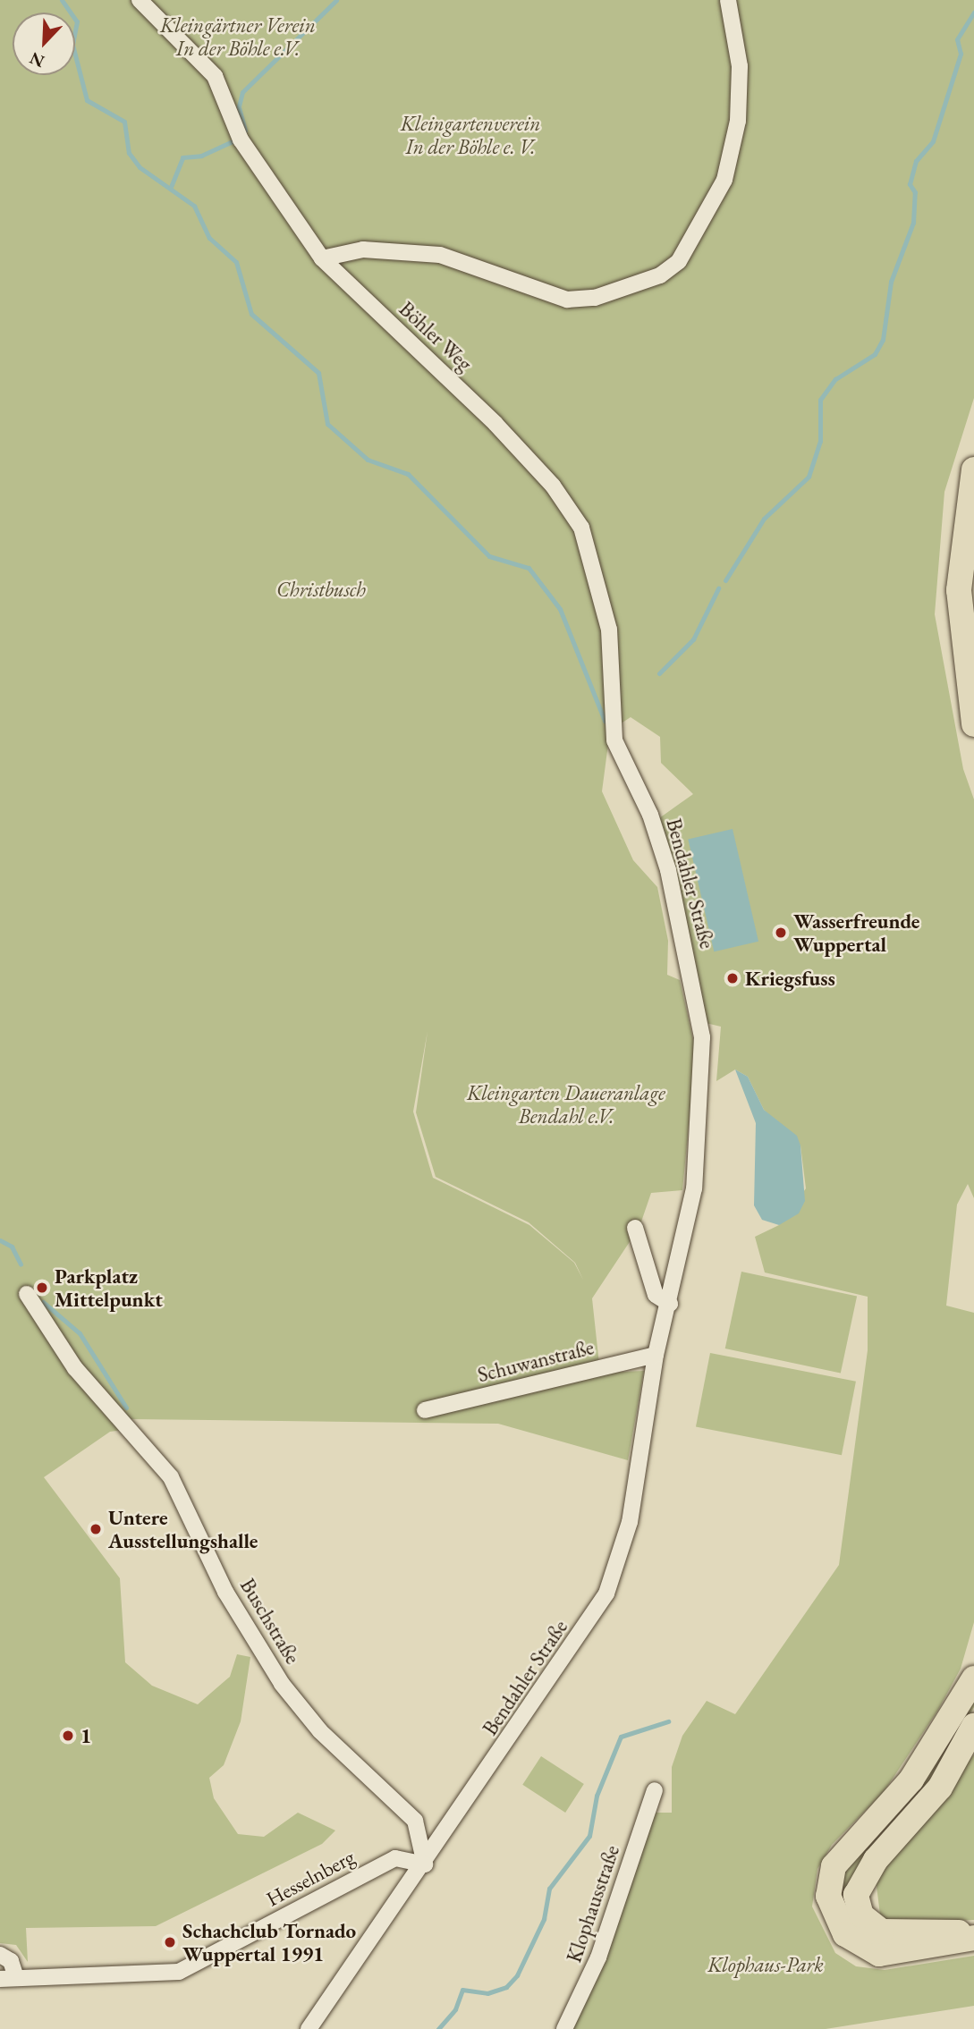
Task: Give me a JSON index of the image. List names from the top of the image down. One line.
{"streets":{"street":["Böhler Weg","Bendahler Straße","Schuwanstraße","Buschstraße","Hesselnberg","Klophausstraße"]},"crossings":[["Böhler Weg","Bendahler Straße"],["Bendahler Straße","Schuwanstraße"],["Bendahler Straße","Buschstraße"],["Bendahler Straße","Hesselnberg"],["Buschstraße","Hesselnberg"]],"parks":["Kleingärtner Verein In der Böhle e.V.","Kleingartenverein In der Böhle e. V.","Christbusch","Kleingarten Daueranlage Bendahl e.V.","Klophaus-Park"],"places":["Wasserfreunde Wuppertal","Kriegsfuss","Parkplatz Mittelpunkt","Untere Ausstellungshalle","1","Schachclub Tornado Wuppertal 1991"],"north":"bottom left"}
